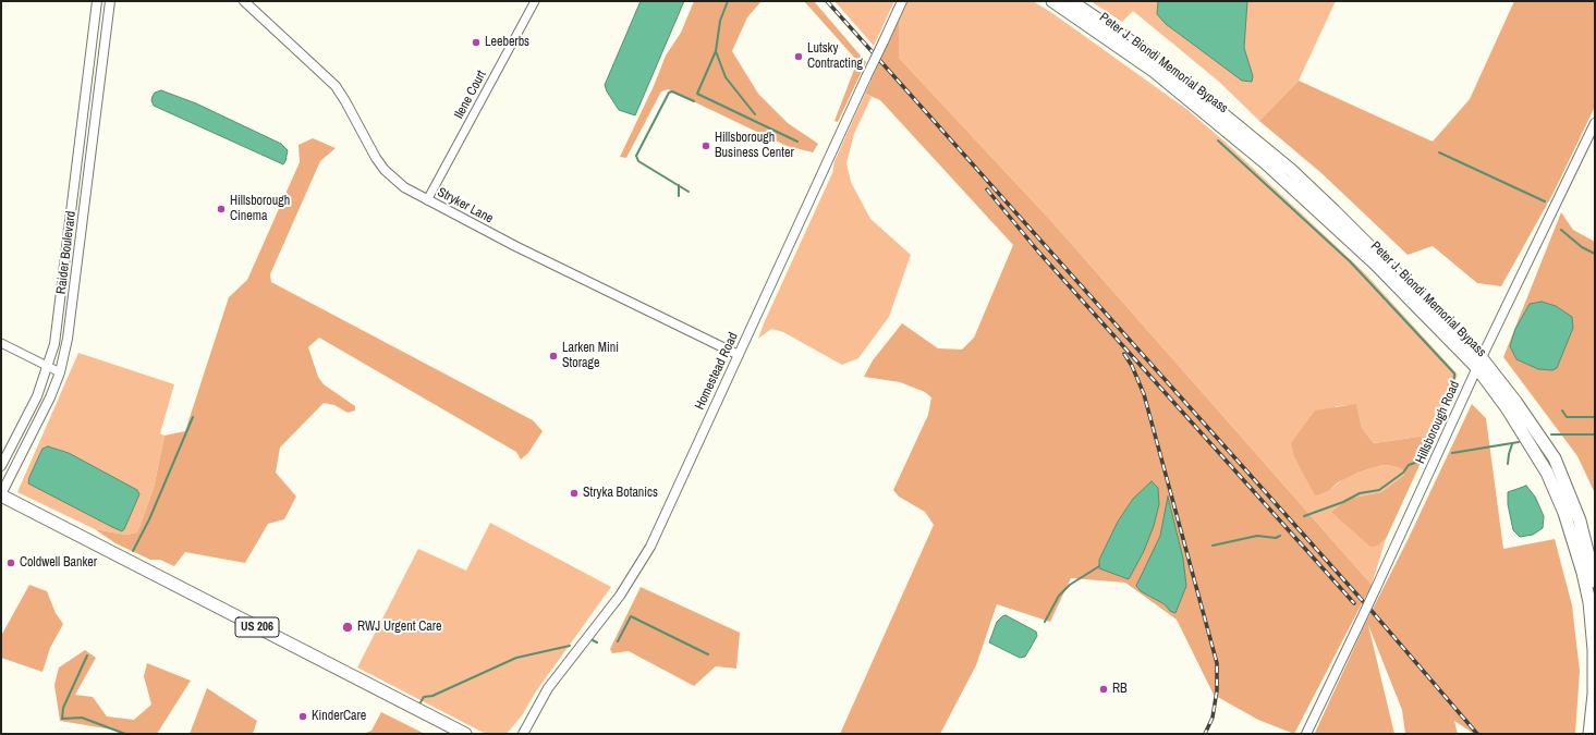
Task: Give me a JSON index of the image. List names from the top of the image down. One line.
{"streets":{"main road":["Peter J. Biondi Memorial Bypass","US 206"],"street":["Ilene Court","Stryker Lane","Raider Boulevard","Homestead Road","Hillsborough Road"]},"crossings":[["Peter J. Biondi Memorial Bypass","Hillsborough Road"],["Ilene Court","Stryker Lane"],["Stryker Lane","Homestead Road"],["Raider Boulevard","US 206"]],"places":["Leeberbs","Lutsky Contracting","Hillsborough Business Center","Hillsborough Cinema","Larken Mini Storage","Stryka Botanics","Coldwell Banker","RWJ Urgent Care","RB","KinderCare"]}
